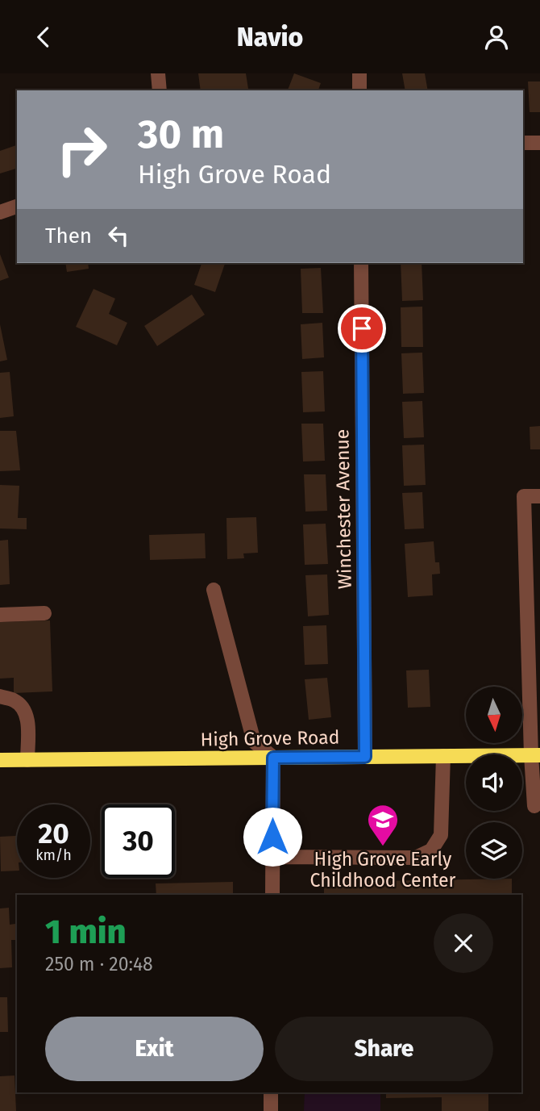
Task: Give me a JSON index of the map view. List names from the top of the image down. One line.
{"streets":{"main road":["High Grove Road"],"street":["Winchester Avenue"]},"crossings":[["Winchester Avenue","High Grove Road"]],"places":{"school or university":["High Grove Early Childhood Center"]},"north":"bottom","page":{"header":"Navio","turn":["30 m","High Grove Road"],"then":"Then","speed":"20 km/h","limit":"30","heading":["1 min","250 m · 20:48"],"buttons":["Exit","Share"]}}
